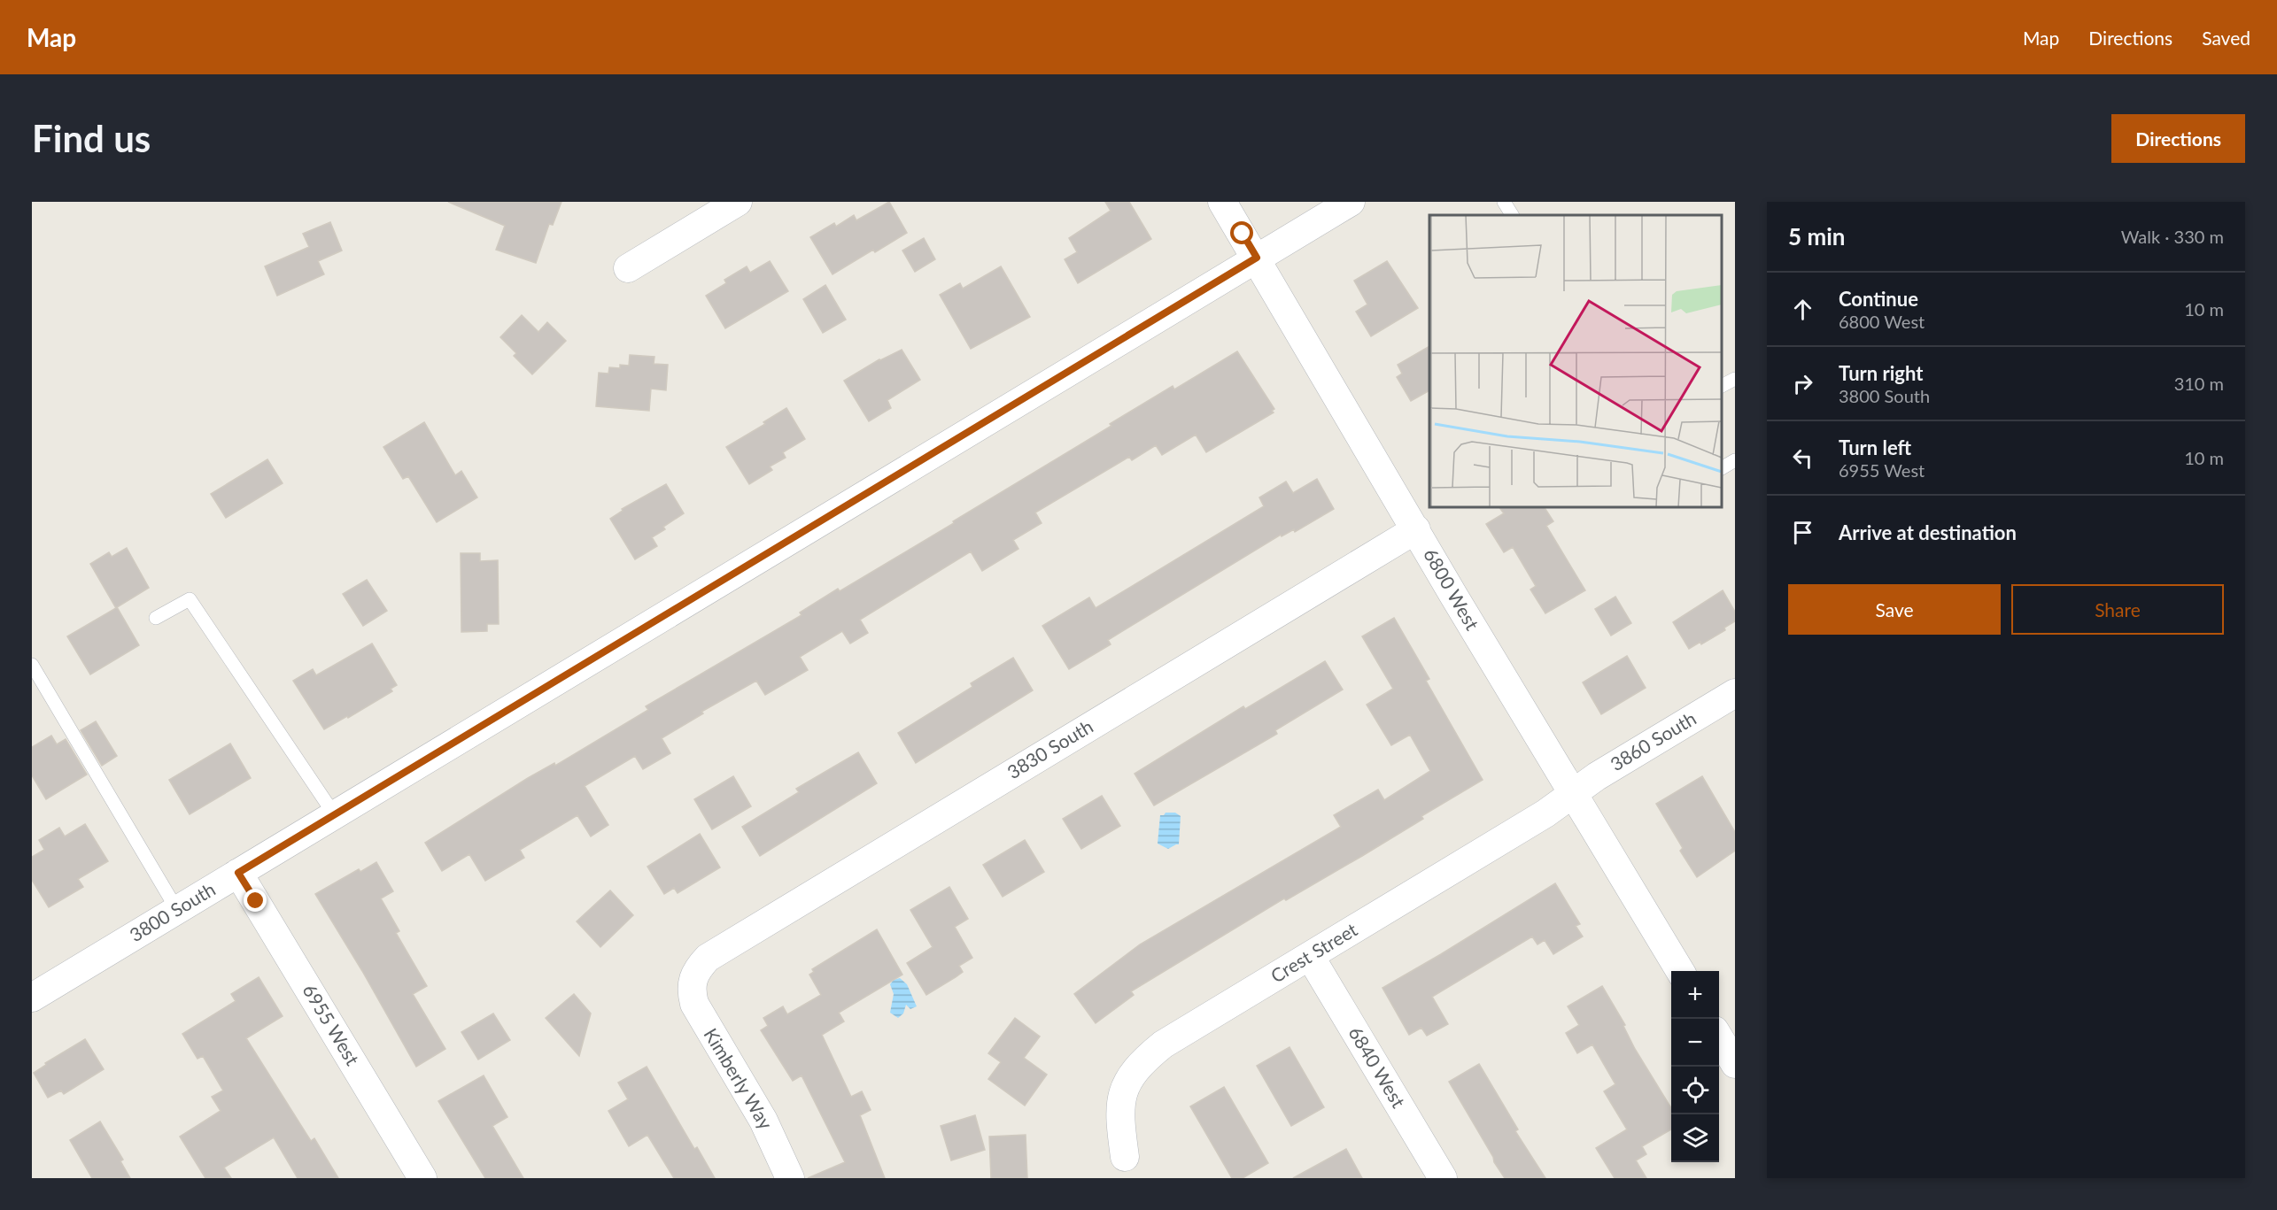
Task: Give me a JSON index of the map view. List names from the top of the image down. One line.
{"streets":{"street":["6800 West","3860 South","3830 South","3800 South","Crest Street","6955 West","6840 West","Kimberly Way"]},"crossings":[["6800 West","3860 South"],["6800 West","3830 South"],["6800 West","3800 South"],["6800 West","Crest Street"],["3860 South","Crest Street"],["3830 South","Kimberly Way"],["3800 South","6955 West"],["Crest Street","6840 West"]],"page":{"header":"Map","nav":["Map","Directions","Saved"],"buttons":["Directions",["Save","Share"]],"title":"Find us","heading":["5 min","Walk · 330 m"],"list":[["Continue","6800 West","10 m"],["Turn right","3800 South","310 m"],["Turn left","6955 West","10 m"],"Arrive at destination"],"map_buttons":["+","−"]}}
